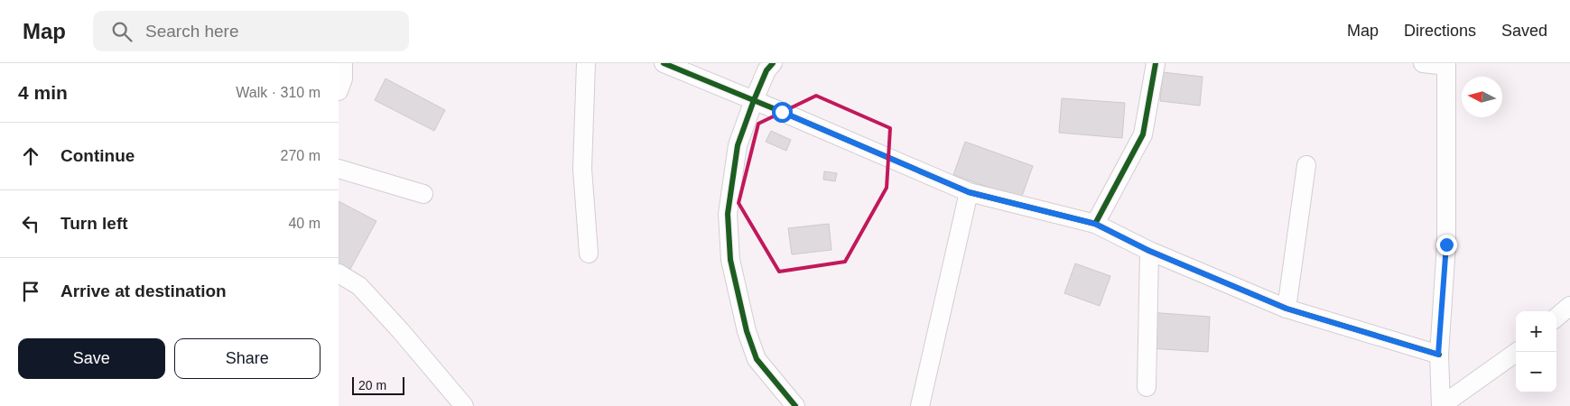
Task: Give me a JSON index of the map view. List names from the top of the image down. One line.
{"scale_bar":"20 m","north":"left","page":{"header":"Map","search":"Search here","nav":["Map","Directions","Saved"],"heading":["4 min","Walk · 310 m"],"list":[["Continue","270 m"],["Turn left","40 m"],"Arrive at destination"],"map_buttons":["+","−"],"buttons":["Save","Share"],"scale":"20 m"}}
